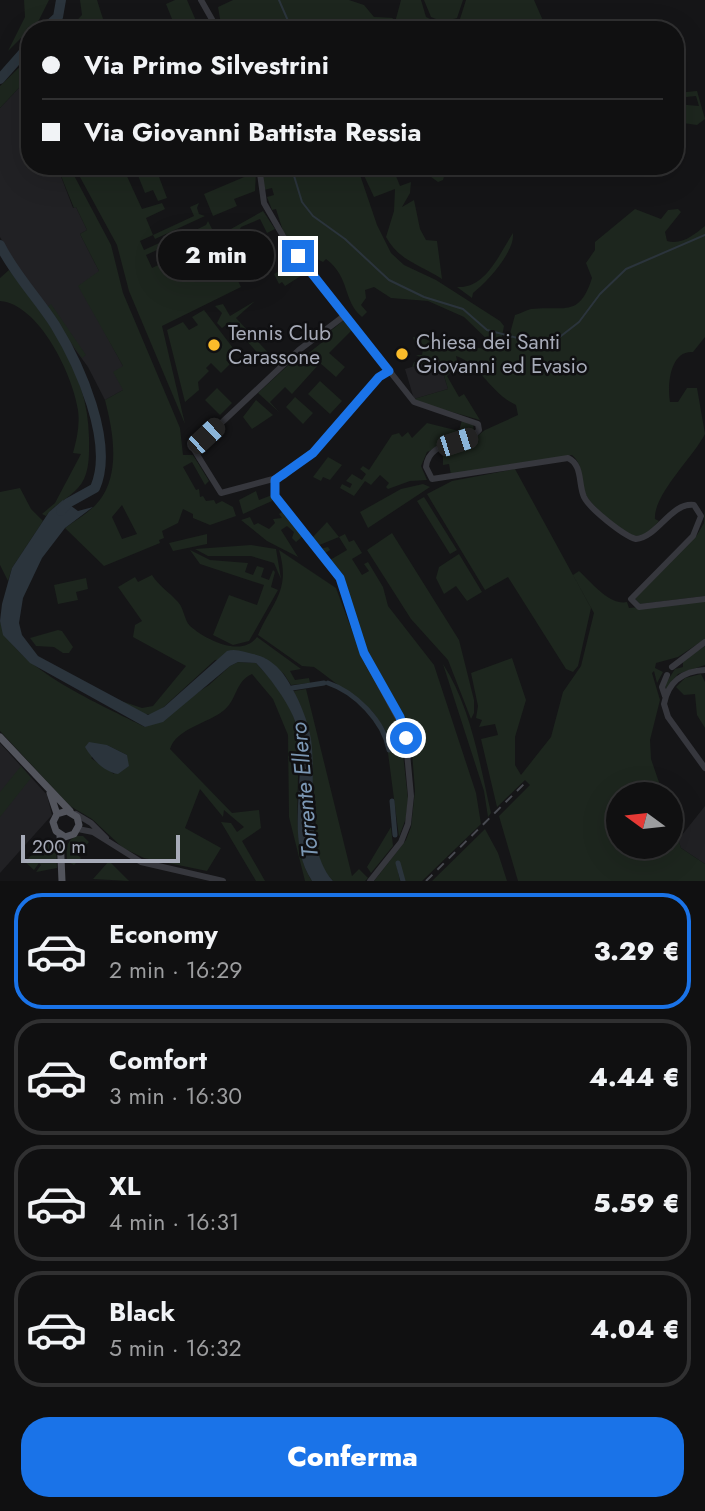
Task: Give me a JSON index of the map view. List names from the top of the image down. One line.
{"water":["Torrente Ellero"],"places":["Tennis Club Carassone","Chiesa dei Santi Giovanni ed Evasio"],"scale_bar":"200 m","north":"left","page":{"banner":["Via Primo Silvestrini","Via Giovanni Battista Ressia"],"bubble":"2 min","scale":"200 m","list":[{"name":"Economy","note":"2 min · 16:29","value":"3.29 €"},{"name":"Comfort","note":"3 min · 16:30","value":"4.44 €"},{"name":"XL","note":"4 min · 16:31","value":"5.59 €"},{"name":"Black","note":"5 min · 16:32","value":"4.04 €"}],"buttons":"Conferma"}}
